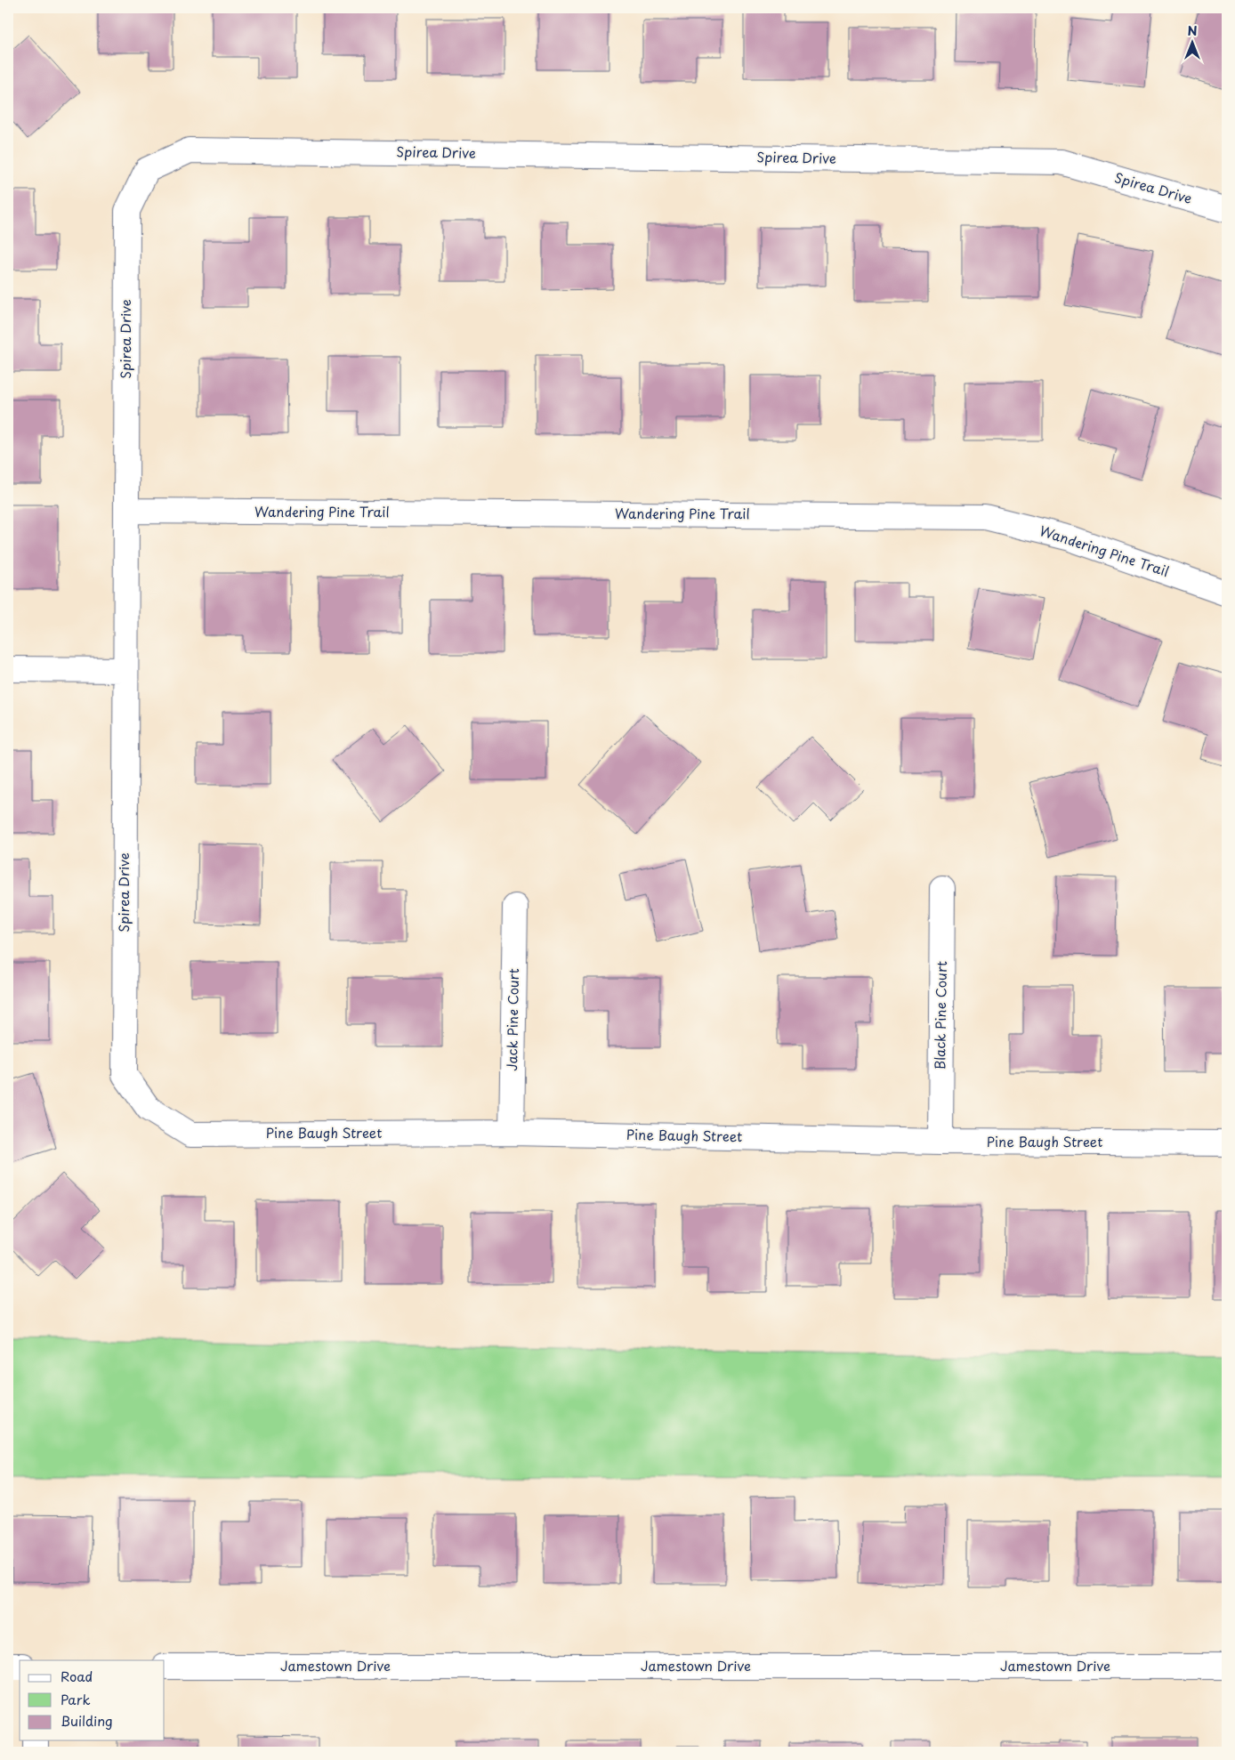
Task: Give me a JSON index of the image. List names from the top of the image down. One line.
{"streets":{"street":["Spirea Drive","Wandering Pine Trail","Black Pine Court","Jack Pine Court","Pine Baugh Street","Jamestown Drive"]},"crossings":[["Spirea Drive","Wandering Pine Trail"],["Spirea Drive","Pine Baugh Street"],["Black Pine Court","Pine Baugh Street"],["Jack Pine Court","Pine Baugh Street"]],"legend":["Road","Park","Building"],"north":"top"}
